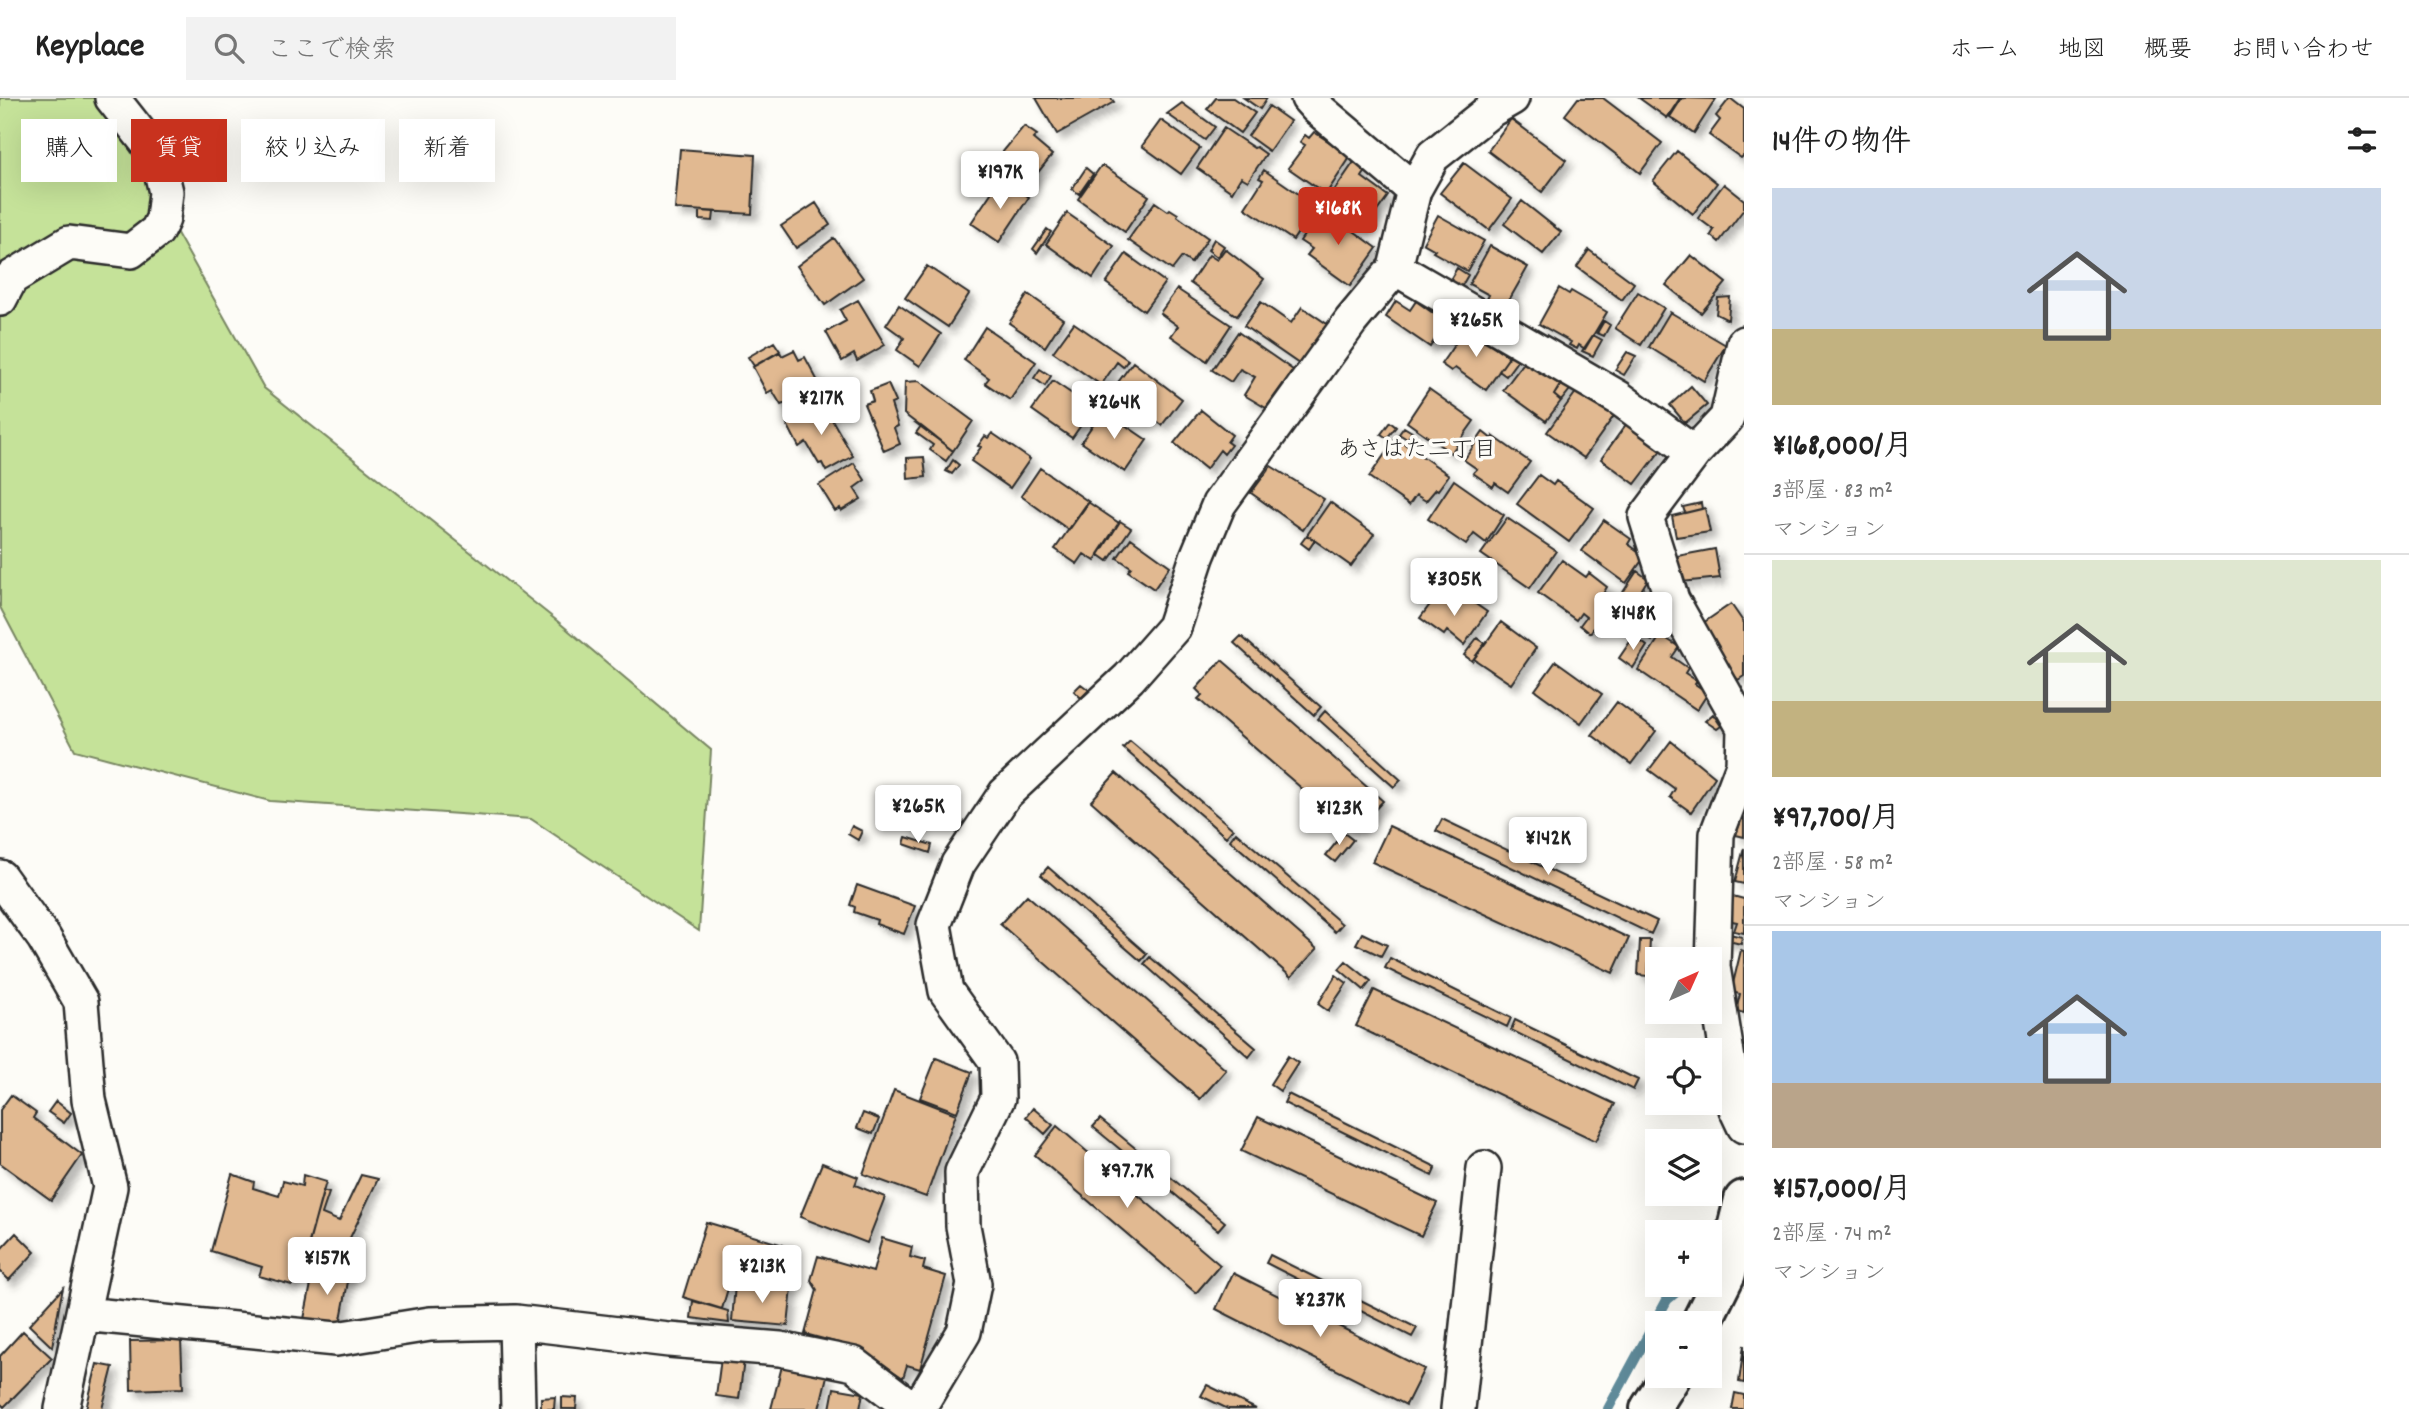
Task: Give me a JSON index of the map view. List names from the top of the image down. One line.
{"districts":["あさはた二丁目"],"north":"top right","page":{"header":"Keyplace","search":"ここで検索","nav":["ホーム","地図","概要","お問い合わせ"],"heading":"14件の物件","chip":["購入","賃貸","絞り込み","新着"],"price":["¥197K","¥168K","¥265K","¥217K","¥264K","¥305K","¥148K","¥265K","¥123K","¥142K","¥97.7K","¥157K","¥213K","¥237K"],"list":[{"name":"¥168,000/月","note":"3部屋 · 83 m² · マンション"},{"name":"¥97,700/月","note":"2部屋 · 58 m² · マンション"},{"name":"¥157,000/月","note":"2部屋 · 74 m² · マンション"}],"map_buttons":["+","−"]}}
